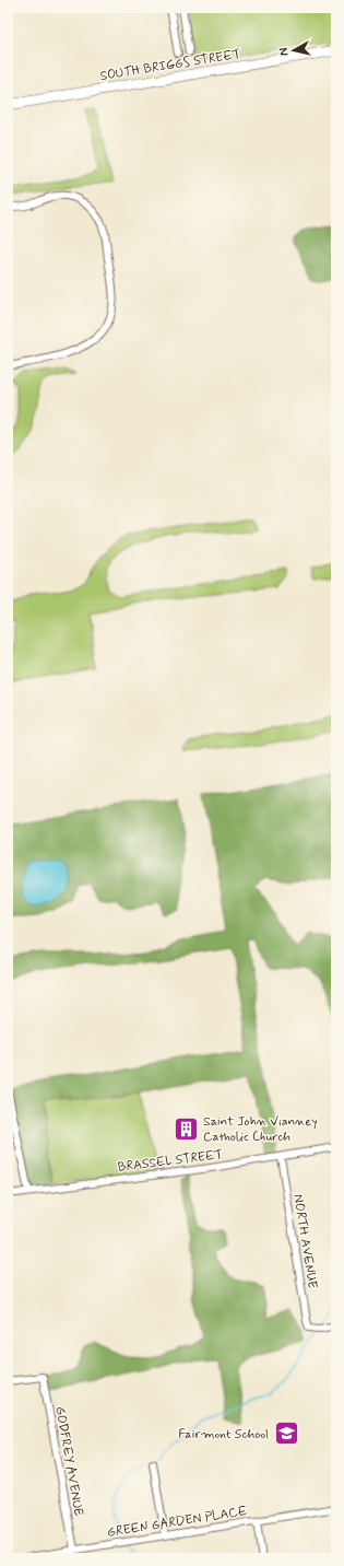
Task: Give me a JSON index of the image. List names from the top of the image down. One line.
{"streets":{"street":["SOUTH BRIGGS STREET","BRASSEL STREET","NORTH AVENUE","GODFREY AVENUE","GREEN GARDEN PLACE"]},"crossings":[["BRASSEL STREET","NORTH AVENUE"],["GODFREY AVENUE","GREEN GARDEN PLACE"]],"places":{"building":["Saint John Vianney Catholic Church"],"school or university":["Fairmont School"]},"north":"left"}
